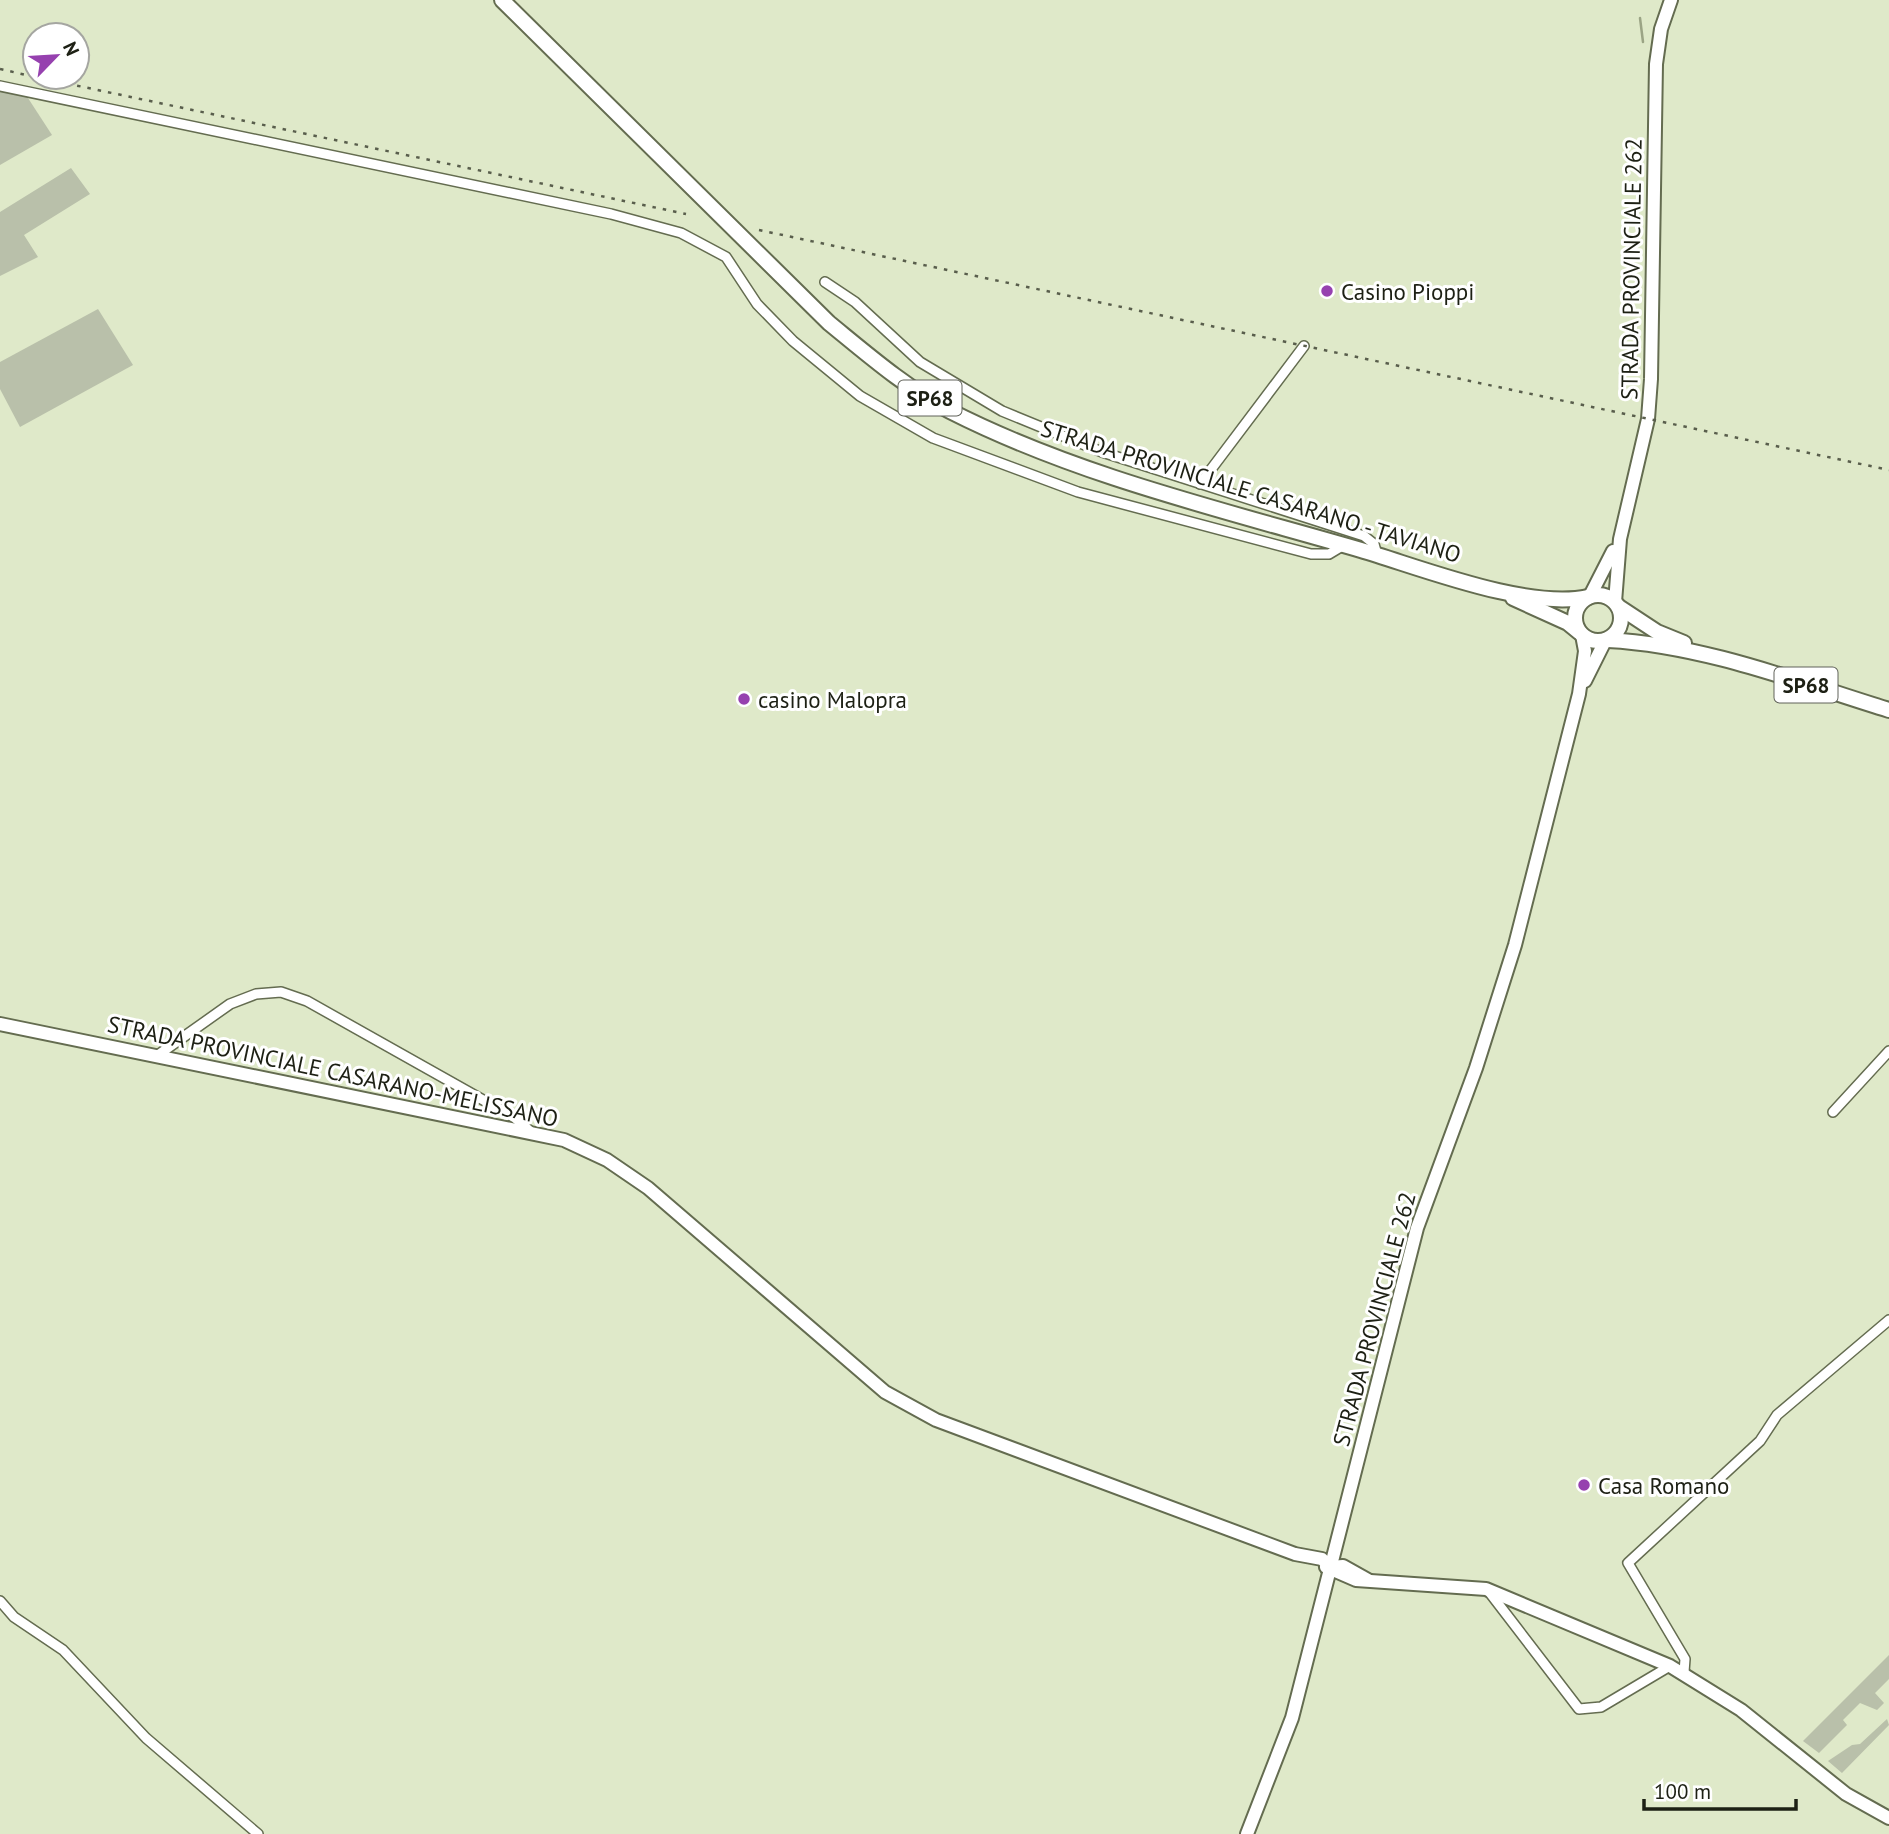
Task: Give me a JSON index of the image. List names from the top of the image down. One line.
{"streets":{"main road":["STRADA PROVINCIALE 262","SP68","STRADA PROVINCIALE CASARANO - TAVIANO","STRADA PROVINCIALE CASARANO-MELISSANO"]},"crossings":[["STRADA PROVINCIALE 262","STRADA PROVINCIALE CASARANO-MELISSANO"]],"places":["Casino Pioppi","casino Malopra","Casa Romano"],"scale_bar":"100 m","north":"top right"}
